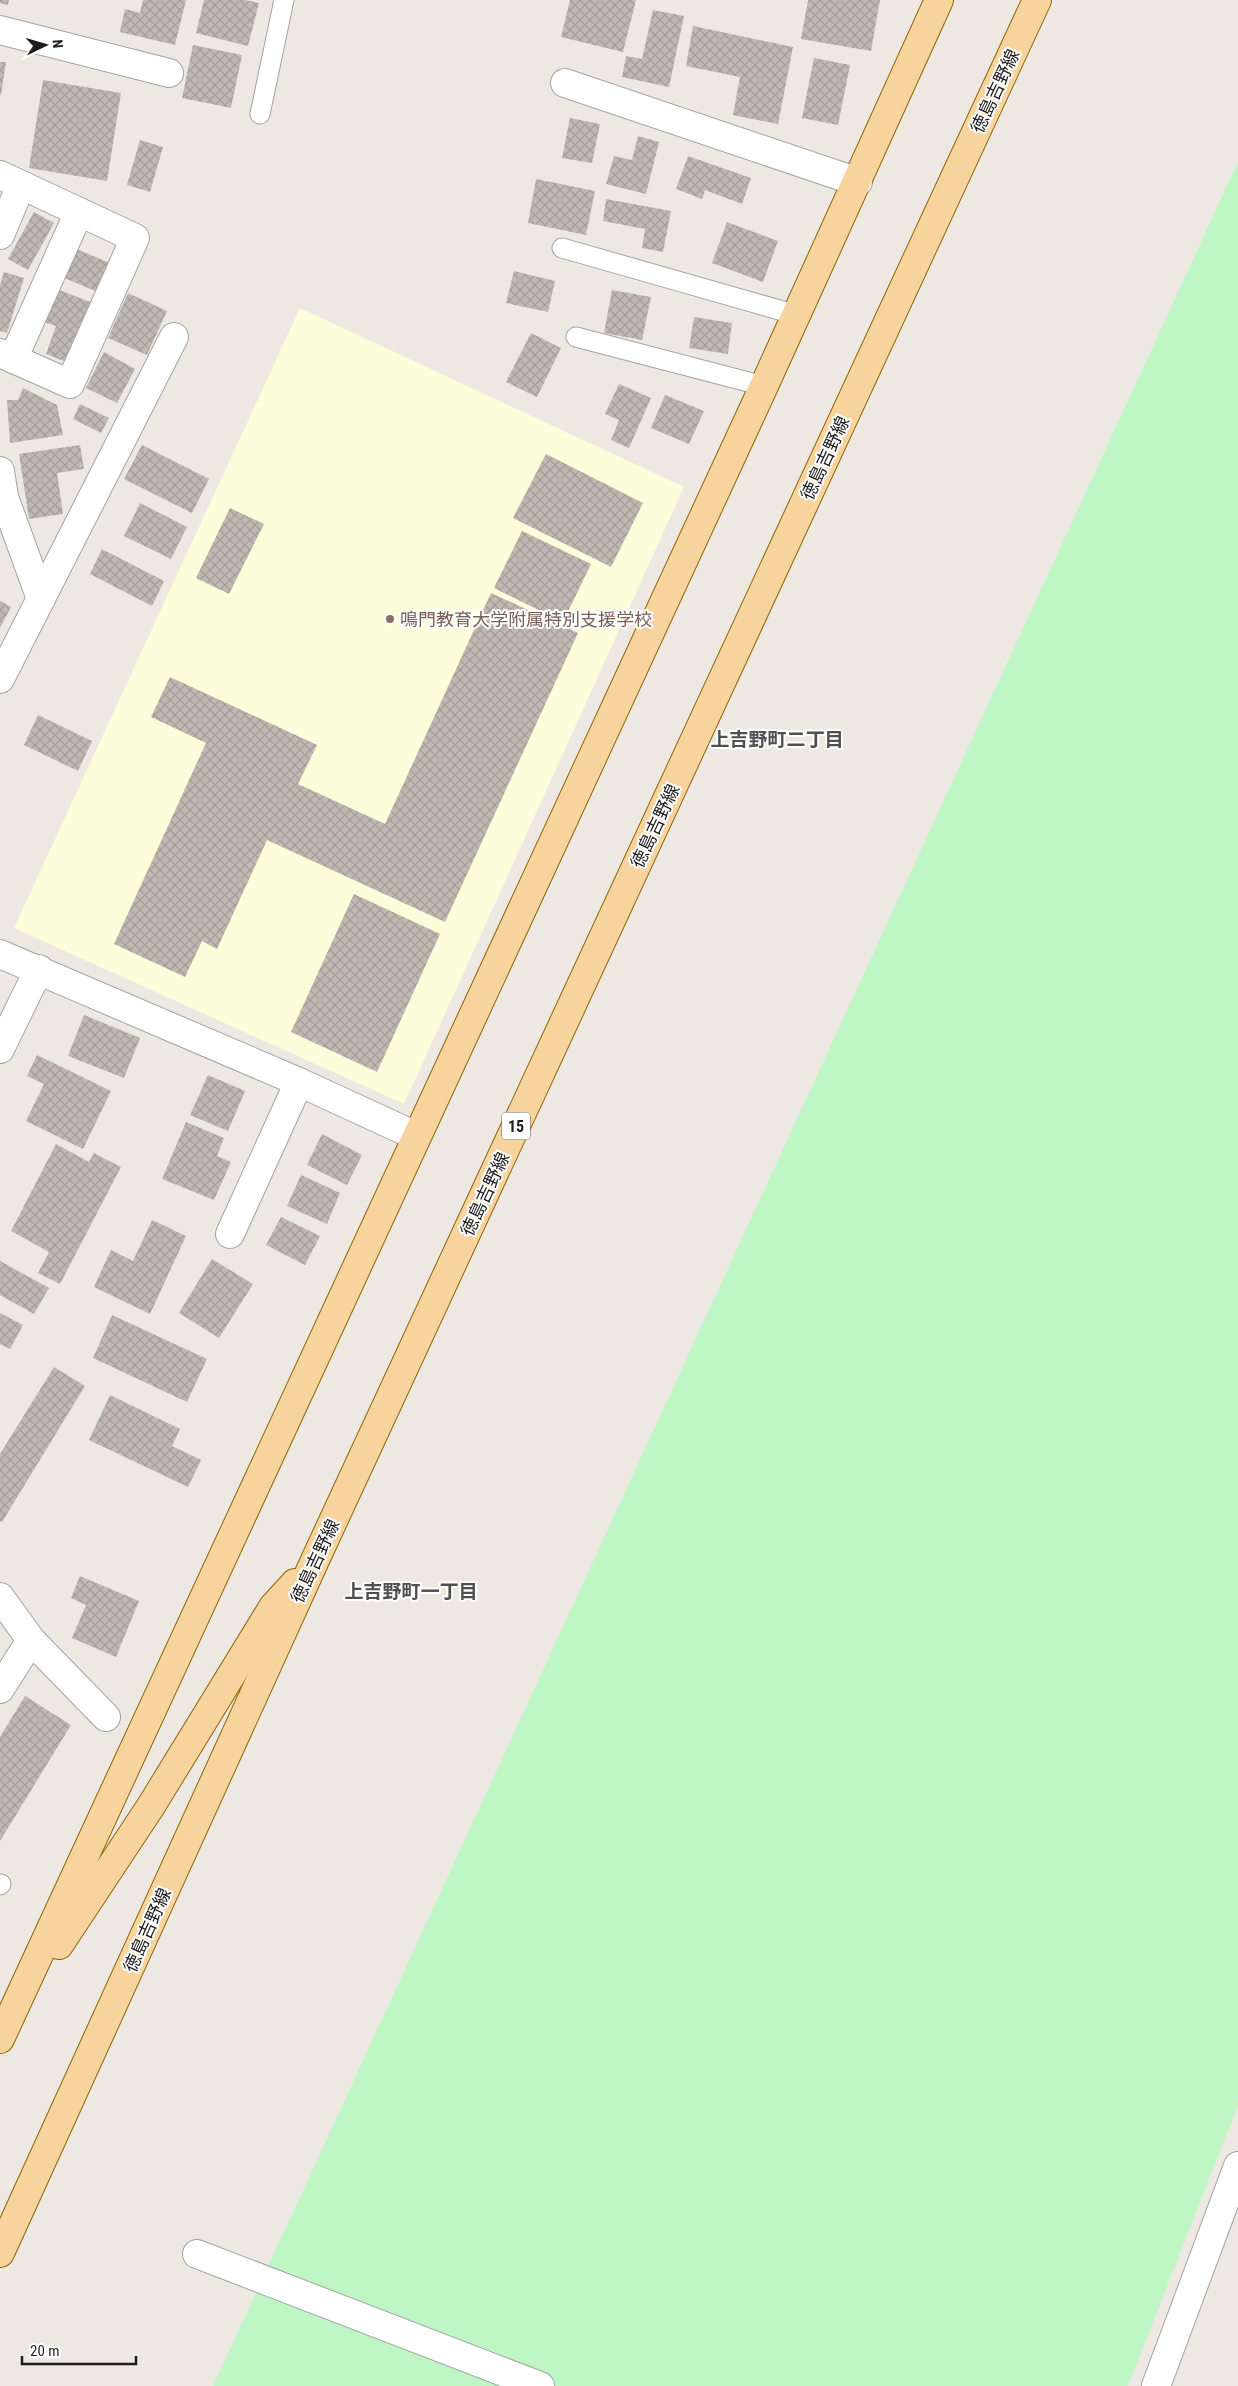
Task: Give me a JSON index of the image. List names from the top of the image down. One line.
{"streets":{"main road":["徳島吉野線","15"]},"districts":["上吉野町二丁目","上吉野町一丁目"],"places":["鳴門教育大学附属特別支援学校"],"scale_bar":"20 m","north":"right"}
